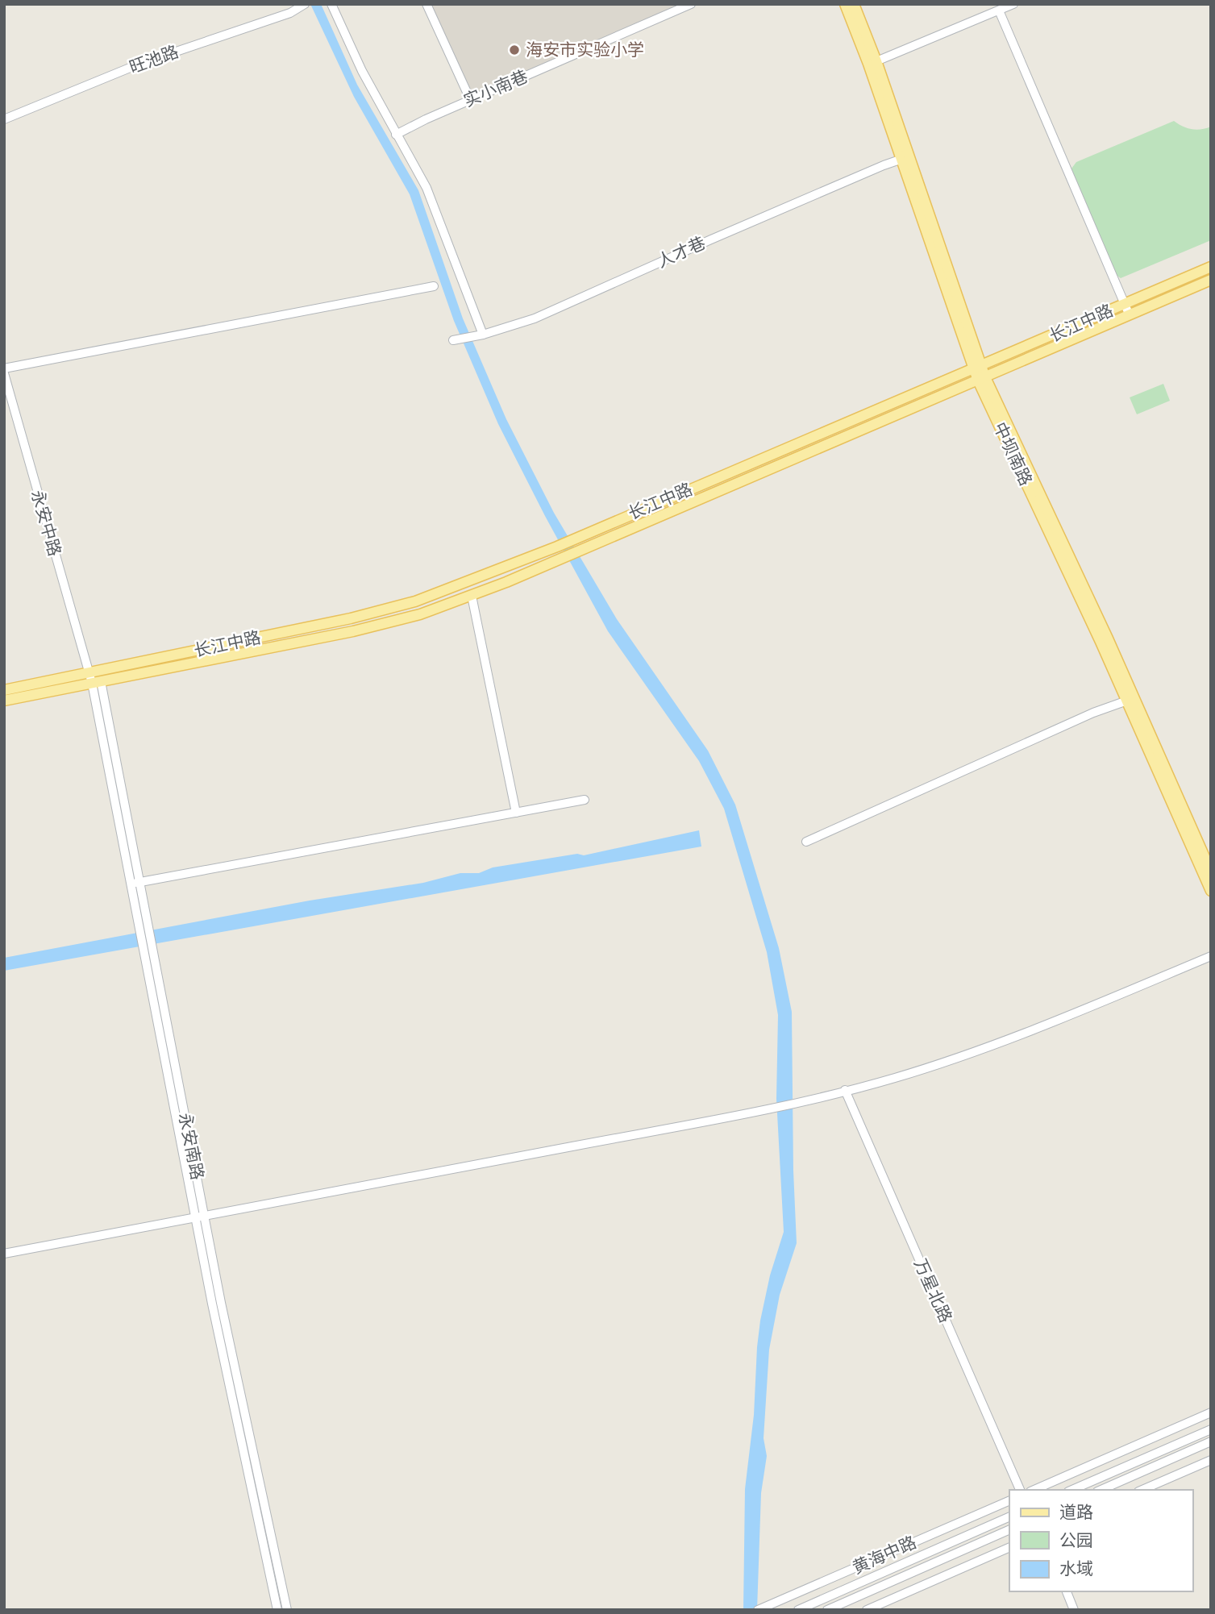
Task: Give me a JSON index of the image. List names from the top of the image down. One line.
{"streets":{"main road":["长江中路","中坝南路"],"street":["旺池路","实小南巷","人才巷","永安中路","永安南路","万星北路","黄海中路"]},"crossings":[["人才巷","中坝南路"],["长江中路","中坝南路"],["长江中路","永安中路"],["长江中路","永安南路"],["永安中路","永安南路"]],"places":["海安市实验小学"],"legend":["道路","公园","水域"]}
